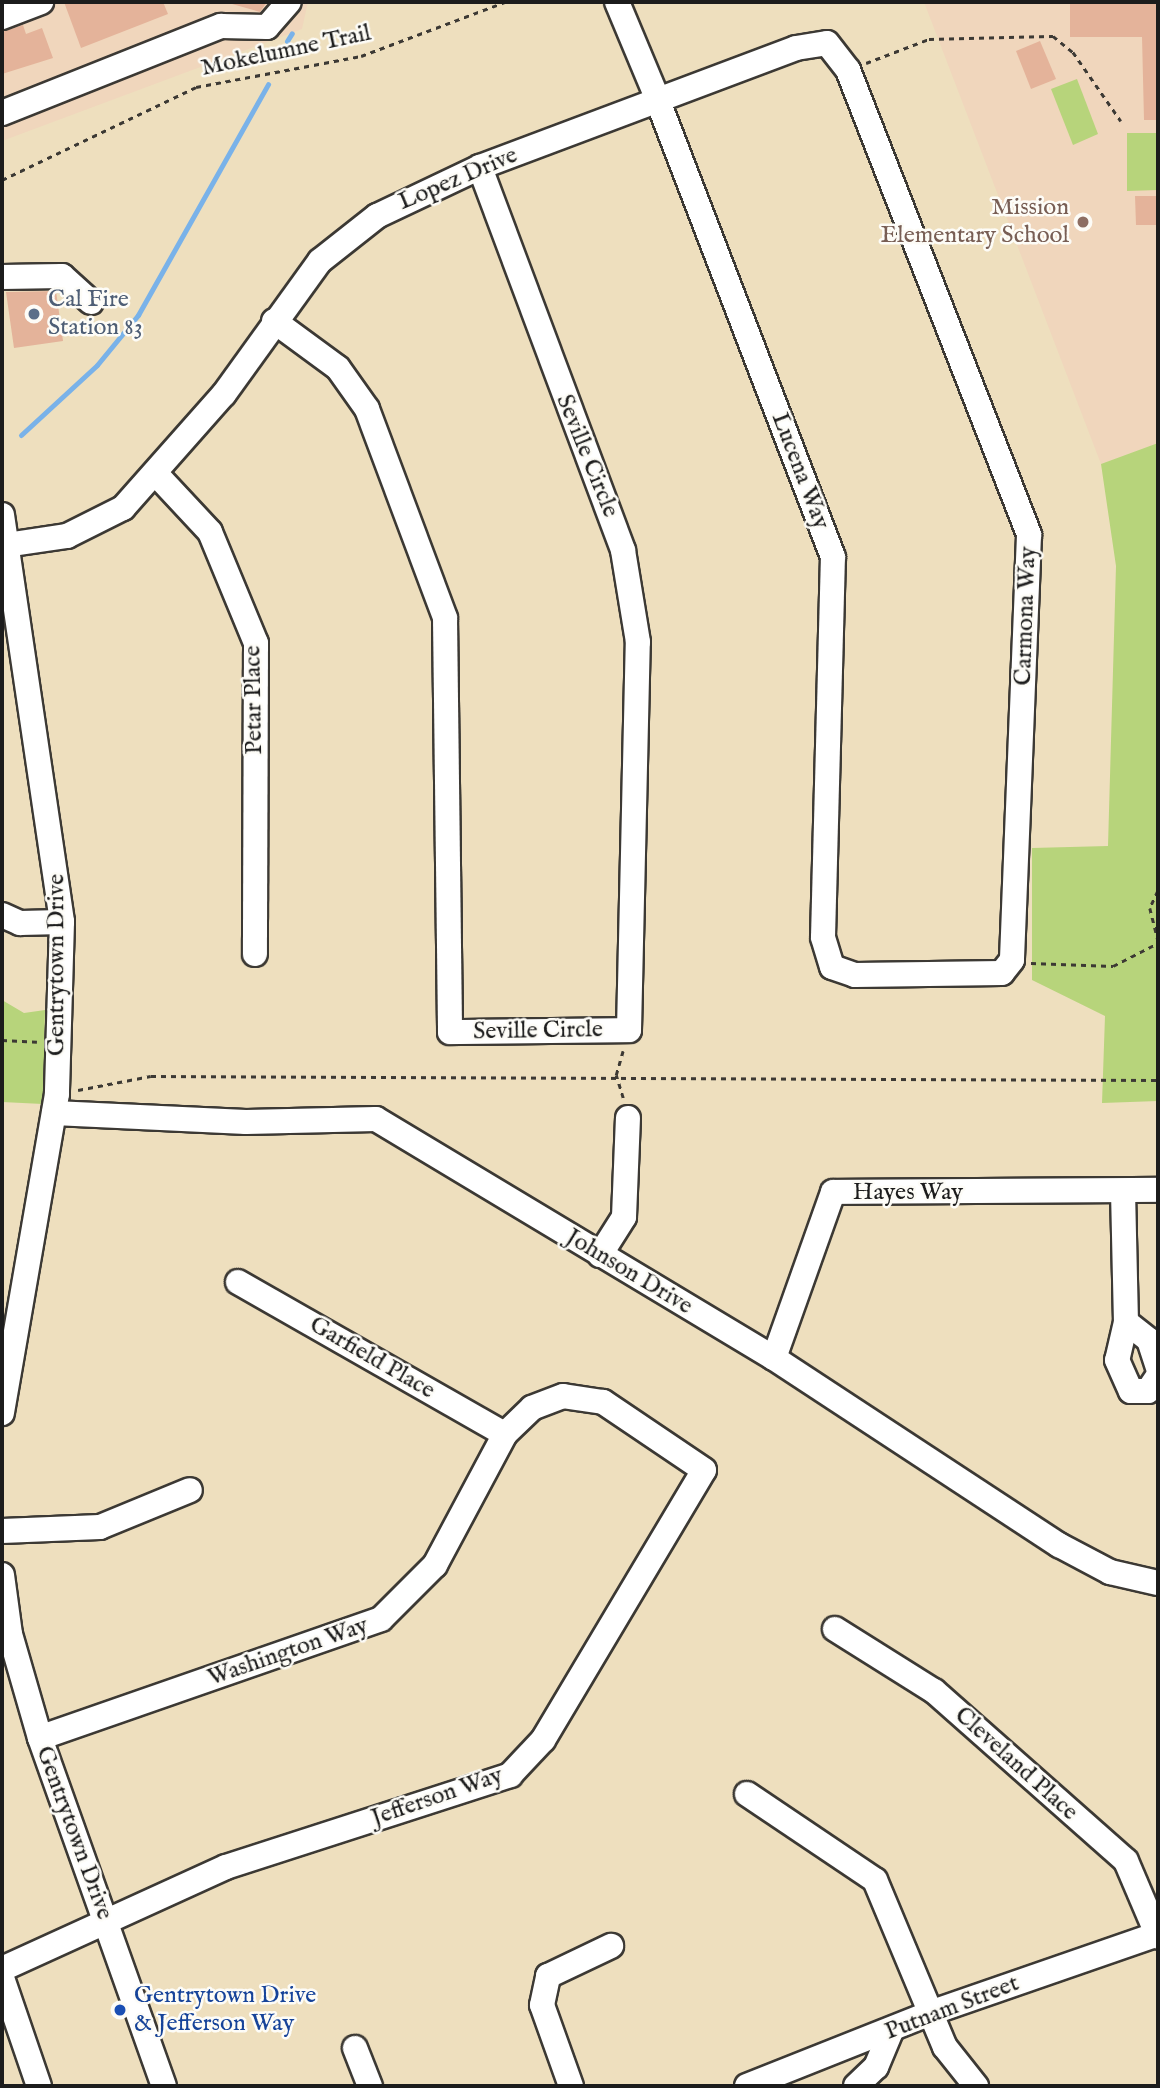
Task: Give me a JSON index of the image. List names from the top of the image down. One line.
{"streets":{"street":["Lopez Drive","Seville Circle","Lucena Way","Carmona Way","Petar Place","Gentrytown Drive","Hayes Way","Johnson Drive","Garfield Place","Washington Way","Cleveland Place","Jefferson Way","Putnam Street"],"path":["Mokelumne Trail"]},"crossings":[["Lopez Drive","Seville Circle"],["Lopez Drive","Lucena Way"],["Lopez Drive","Carmona Way"],["Lopez Drive","Petar Place"],["Lopez Drive","Gentrytown Drive"],["Lucena Way","Carmona Way"],["Gentrytown Drive","Johnson Drive"],["Gentrytown Drive","Washington Way"],["Gentrytown Drive","Jefferson Way"],["Hayes Way","Johnson Drive"],["Garfield Place","Washington Way"],["Washington Way","Jefferson Way"],["Cleveland Place","Putnam Street"]],"places":["Mission Elementary School","Cal Fire Station 83","Gentrytown Drive & Jefferson Way"]}
